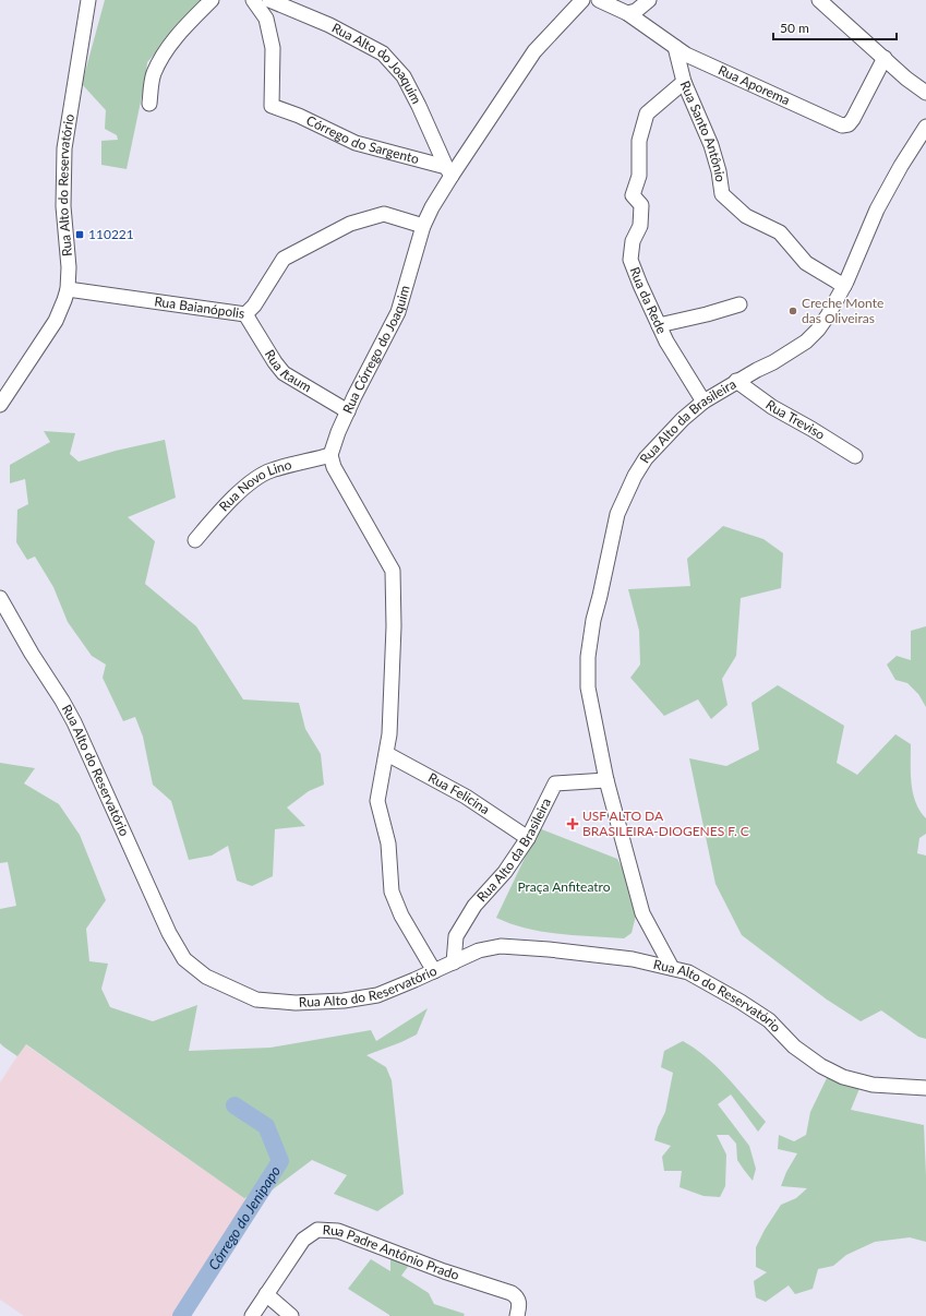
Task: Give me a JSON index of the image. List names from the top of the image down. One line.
{"streets":{"street":["Rua Alto do Joaquim","Rua Aporema","Rua Santo Antônio","Córrego do Sargento","Rua Alto do Reservatório","Rua da Rede","Rua Baianópolis","Rua Córrego do Joaquim","Rua Itaum","Rua Treviso","Rua Alto da Brasileira","Rua Novo Lino","Rua Felicina","Rua Padre Antônio Prado"]},"crossings":[["Rua Alto do Joaquim","Córrego do Sargento"],["Rua Alto do Joaquim","Rua Córrego do Joaquim"],["Rua Aporema","Rua Santo Antônio"],["Rua Santo Antônio","Rua da Rede"],["Rua Santo Antônio","Rua Alto da Brasileira"],["Córrego do Sargento","Rua Córrego do Joaquim"],["Rua Alto do Reservatório","Rua Baianópolis"],["Rua Alto do Reservatório","Rua Alto da Brasileira"],["Rua da Rede","Rua Alto da Brasileira"],["Rua Baianópolis","Rua Córrego do Joaquim"],["Rua Baianópolis","Rua Itaum"],["Rua Córrego do Joaquim","Rua Itaum"],["Rua Córrego do Joaquim","Rua Novo Lino"],["Rua Treviso","Rua Alto da Brasileira"],["Rua Alto da Brasileira","Rua Felicina"]],"water":["Córrego do Jenipapo"],"parks":["Praça Anfiteatro"],"places":{"transit":["110221"],"other":["Creche Monte das Oliveiras"],"health":["USF ALTO DA BRASILEIRA-DIOGENES F. C"]},"scale_bar":"50 m"}
